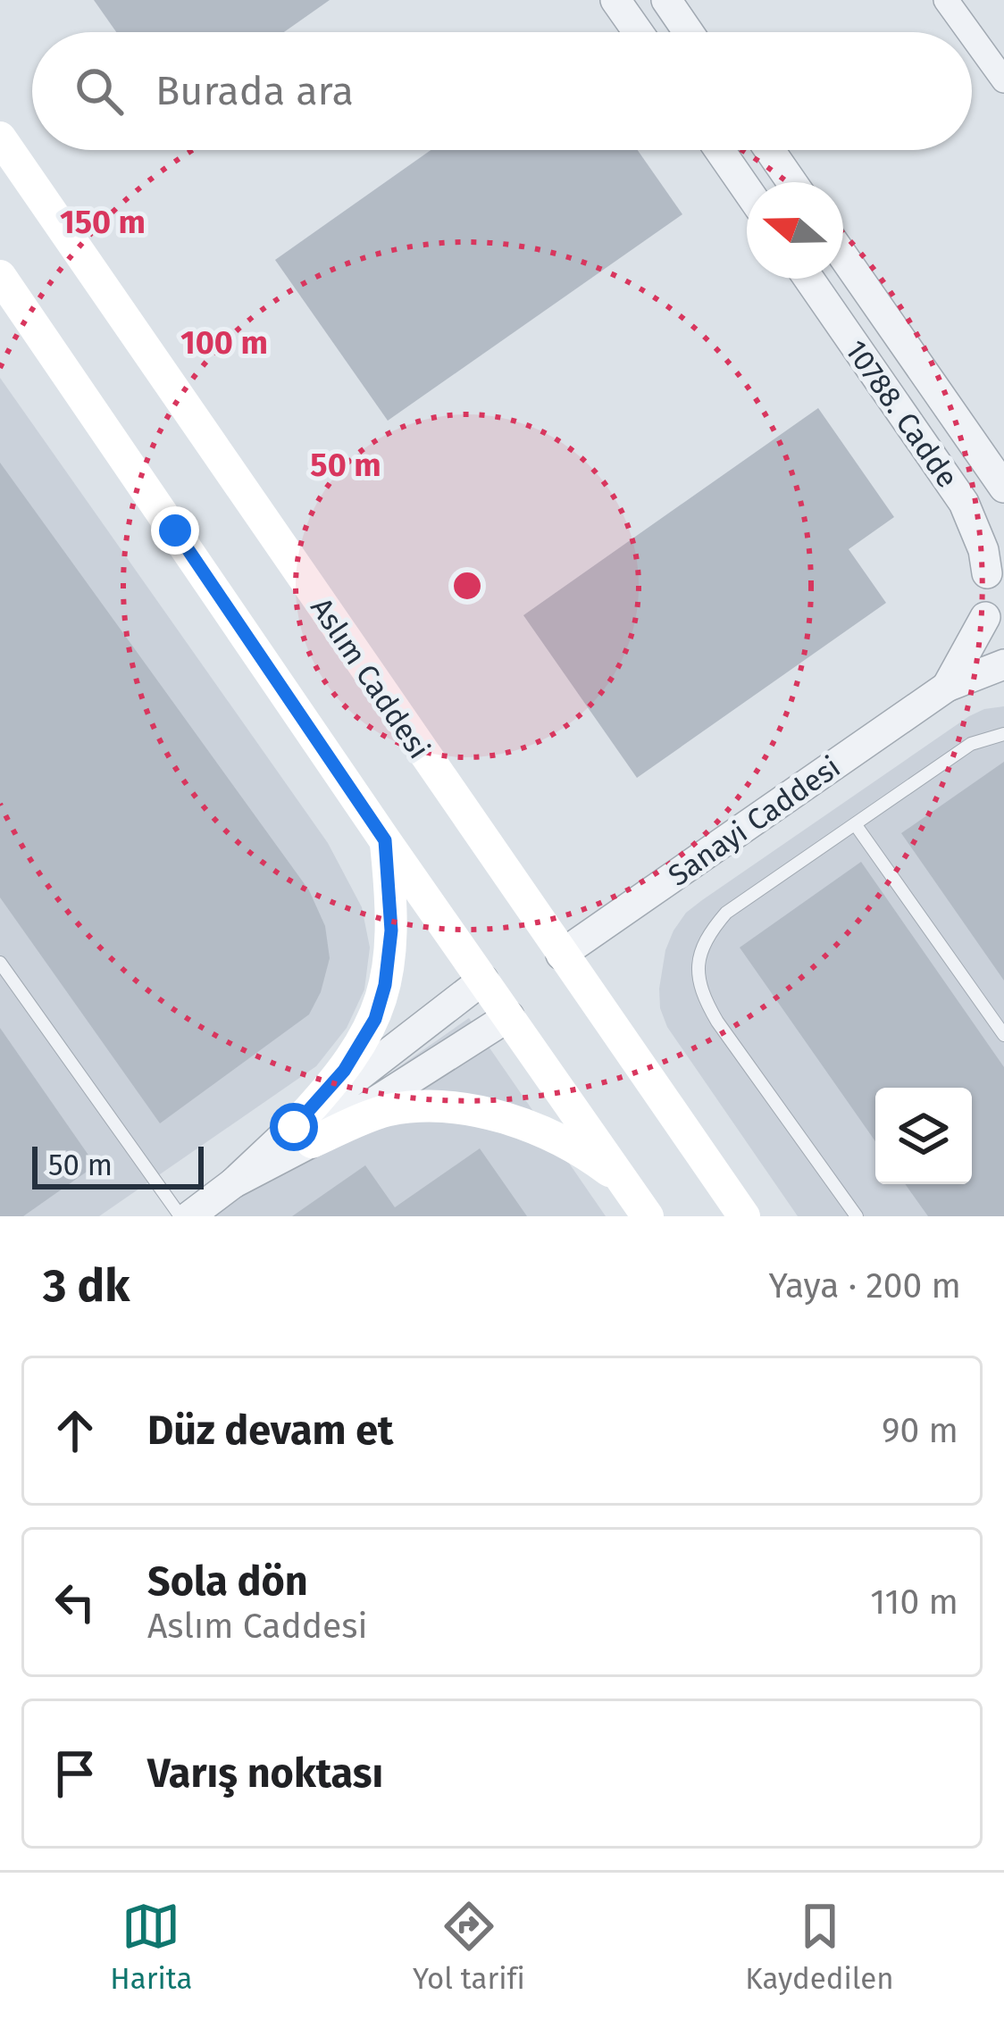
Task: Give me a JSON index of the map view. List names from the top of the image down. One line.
{"streets":{"main road":["Aslım Caddesi"],"street":["10788. Cadde","Sanayi Caddesi"]},"crossings":[["10788. Cadde","Sanayi Caddesi"],["Aslım Caddesi","Sanayi Caddesi"]],"scale_bar":"50 m","north":"left","page":{"search":"Burada ara","scale":"50 m","heading":["3 dk","Yaya · 200 m"],"list":[["Düz devam et","90 m"],["Sola dön","Aslım Caddesi","110 m"],"Varış noktası"],"nav":["Harita","Yol tarifi","Kaydedilen"]},"rings":["150 m","100 m","50 m"]}
